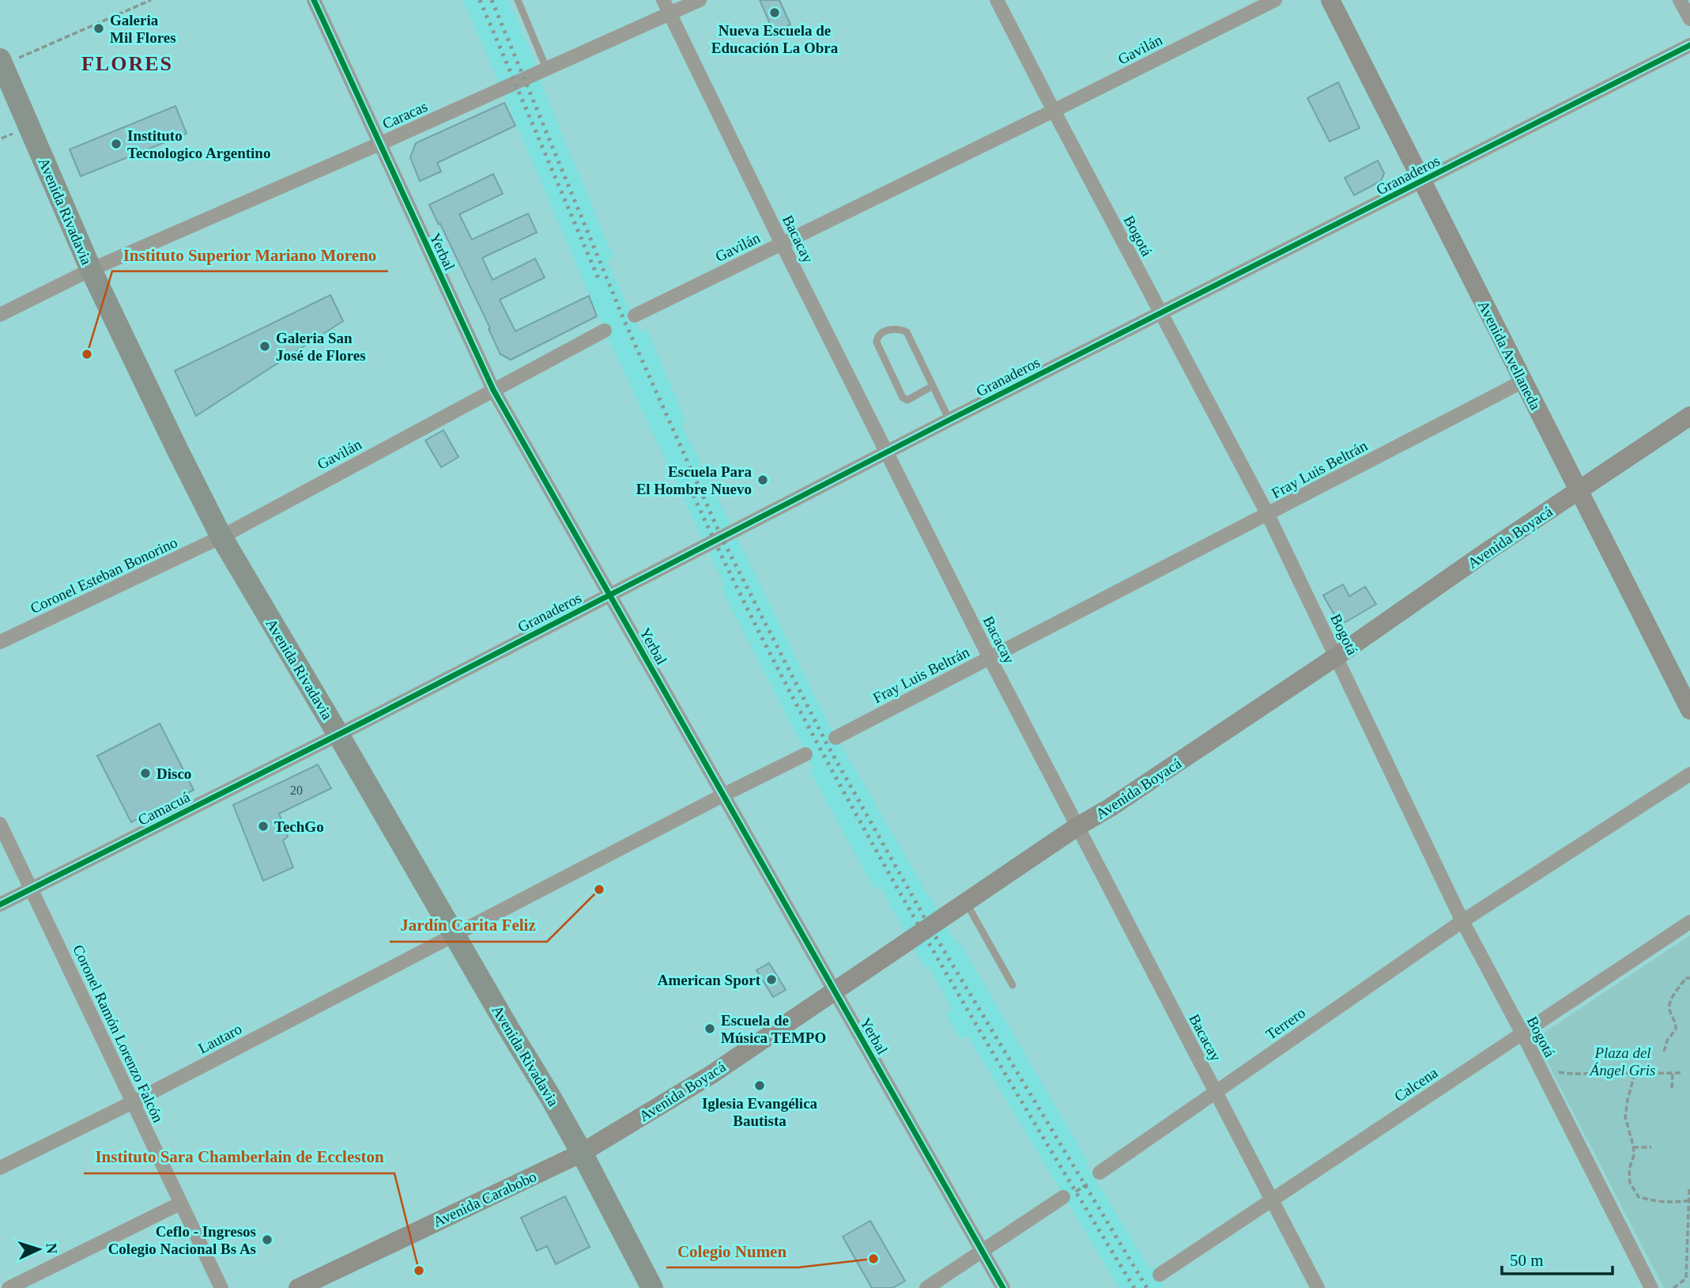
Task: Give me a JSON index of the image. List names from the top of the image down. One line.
{"streets":{"main road":["Avenida Rivadavia","Avenida Avellaneda","Avenida Boyacá","Avenida Carabobo"],"street":["Gavilán","Caracas","Granaderos","Bogotá","Bacacay","Yerbal","Fray Luis Beltrán","Coronel Esteban Bonorino","Camacuá","Terrero","Coronel Ramón Lorenzo Falcón","Lautaro","Calcena"]},"crossings":[["Gavilán","Avenida Rivadavia"],["Gavilán","Bogotá"],["Gavilán","Bacacay"],["Gavilán","Yerbal"],["Gavilán","Coronel Esteban Bonorino"],["Caracas","Avenida Rivadavia"],["Caracas","Bacacay"],["Caracas","Yerbal"],["Granaderos","Avenida Rivadavia"],["Granaderos","Bogotá"],["Granaderos","Bacacay"],["Granaderos","Yerbal"],["Granaderos","Avenida Avellaneda"],["Granaderos","Camacuá"],["Avenida Rivadavia","Avenida Boyacá"],["Avenida Rivadavia","Coronel Esteban Bonorino"],["Avenida Rivadavia","Camacuá"],["Avenida Rivadavia","Lautaro"],["Avenida Rivadavia","Avenida Carabobo"],["Bogotá","Fray Luis Beltrán"],["Bogotá","Avenida Boyacá"],["Bogotá","Terrero"],["Bogotá","Calcena"],["Bacacay","Fray Luis Beltrán"],["Bacacay","Avenida Boyacá"],["Bacacay","Terrero"],["Bacacay","Calcena"],["Yerbal","Avenida Boyacá"],["Avenida Avellaneda","Fray Luis Beltrán"],["Avenida Avellaneda","Avenida Boyacá"],["Avenida Boyacá","Avenida Carabobo"],["Camacuá","Coronel Ramón Lorenzo Falcón"],["Coronel Ramón Lorenzo Falcón","Lautaro"]],"districts":["FLORES"],"parks":["Plaza del Ángel Gris"],"places":["Nueva Escuela de Educación La Obra","Galeria Mil Flores","Instituto Tecnologico Argentino","Galeria San José de Flores","Instituto Superior Mariano Moreno","Escuela Para El Hombre Nuevo","Disco","TechGo","Jardín Carita Feliz","American Sport","Escuela de Música TEMPO","Iglesia Evangélica Bautista","Ceflo - Ingresos Colegio Nacional Bs As","Colegio Numen","Instituto Sara Chamberlain de Eccleston"],"house_numbers":["20"],"scale_bar":"50 m","north":"right"}
